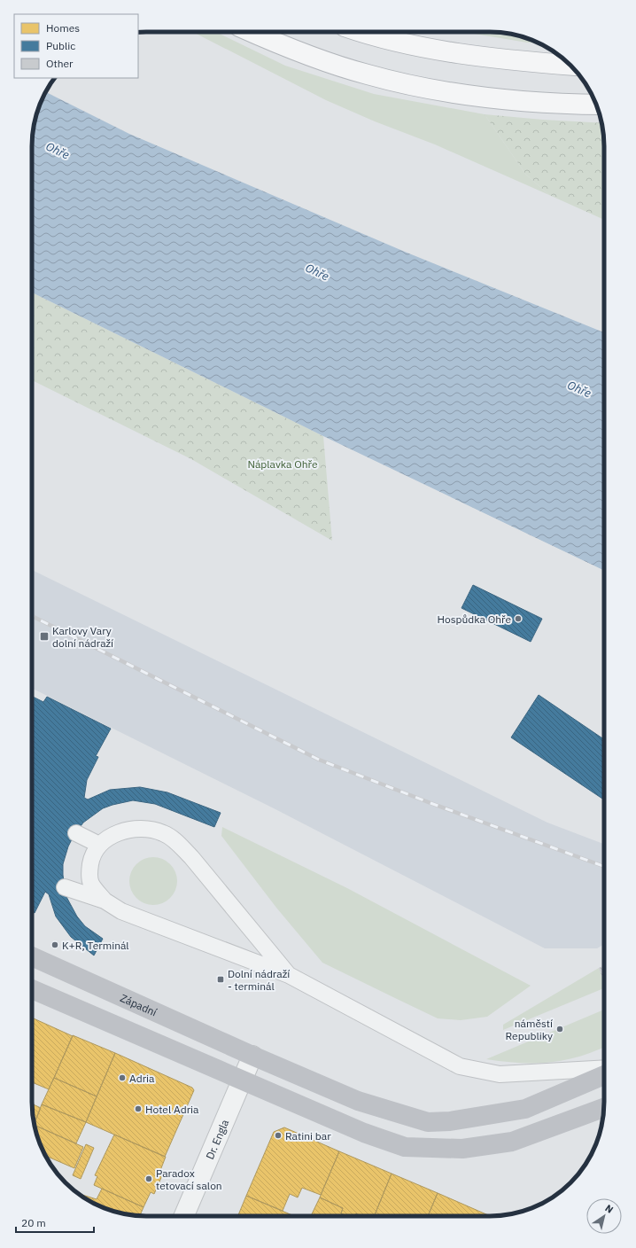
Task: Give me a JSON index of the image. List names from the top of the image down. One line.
{"streets":{"street":["Západní","Dr. Engla"]},"crossings":[["Západní","Dr. Engla"]],"water":["Ohře"],"parks":["Náplavka Ohře"],"places":{"other":["Hospůdka Ohře","K+R, Terminál","náměstí Republiky","Adria","Hotel Adria","Ratini bar","Paradox tetovací salon"],"transit":["Karlovy Vary dolní nádraží","Dolní nádraží - terminál"]},"legend":["Homes","Public","Other"],"scale_bar":"20 m","north":"top right"}
